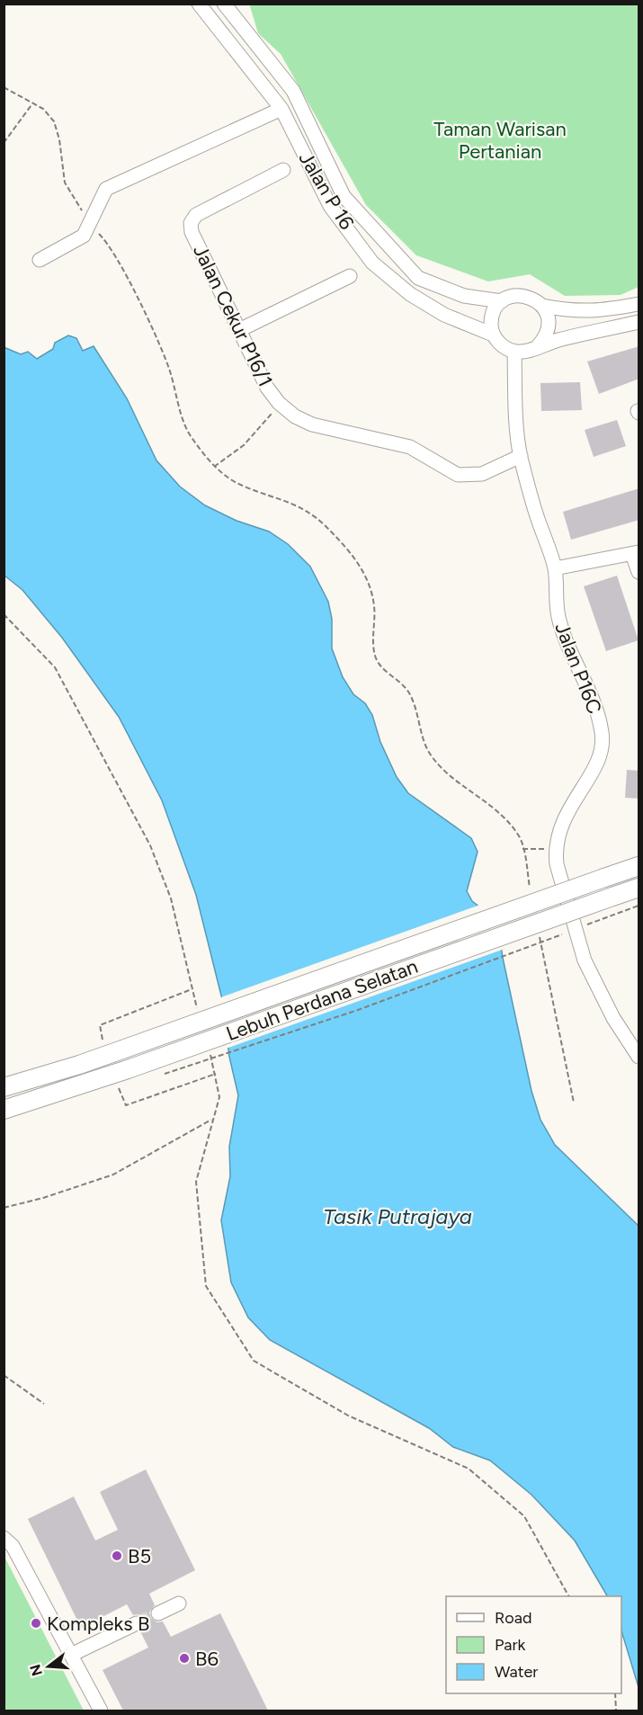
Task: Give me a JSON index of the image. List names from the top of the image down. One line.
{"streets":{"main road":["Lebuh Perdana Selatan"],"street":["Jalan P 16","Jalan Cekur P16/1","Jalan P16C"]},"crossings":[["Jalan P 16","Jalan P16C"],["Jalan Cekur P16/1","Jalan P16C"]],"water":["Tasik Putrajaya"],"parks":["Taman Warisan Pertanian"],"places":["B5","Kompleks B","B6"],"legend":["Road","Park","Water"],"north":"left"}
